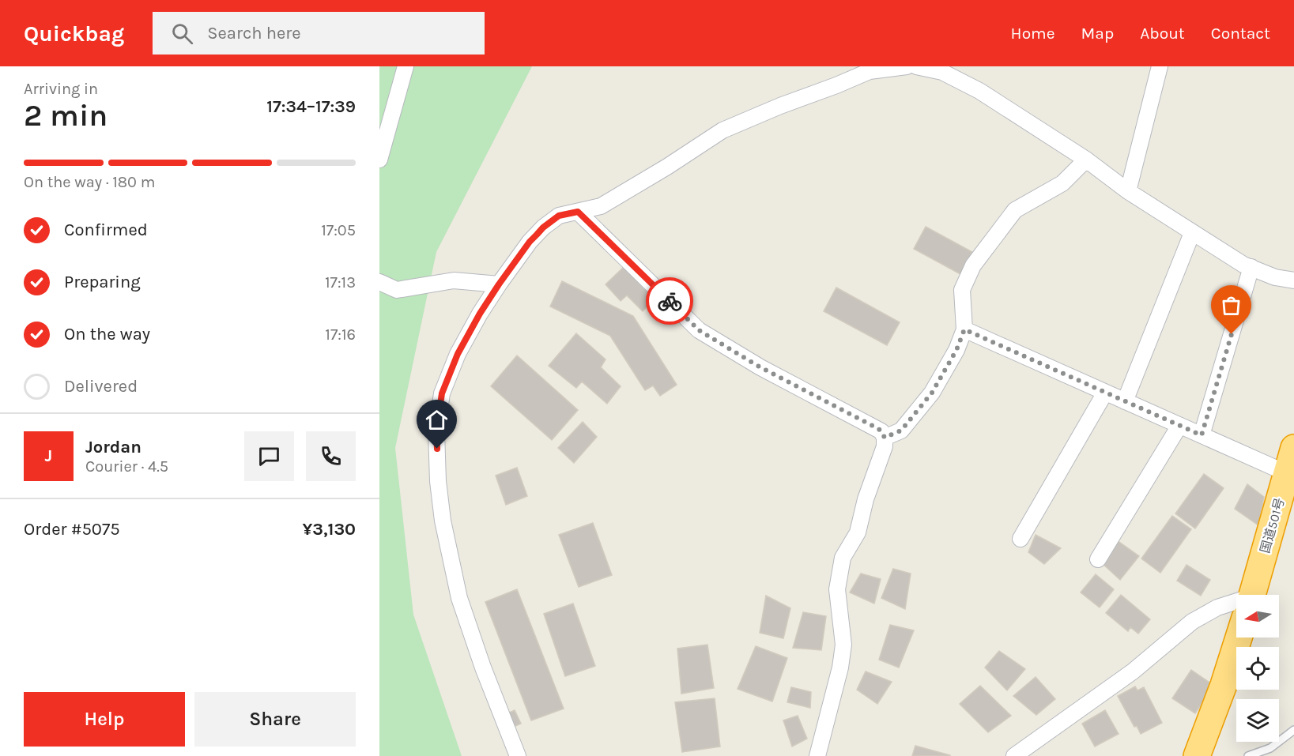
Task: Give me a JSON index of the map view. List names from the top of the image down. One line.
{"streets":{"highway":["国道501号"]},"north":"left","page":{"header":"Quickbag","search":"Search here","nav":["Home","Map","About","Contact"],"heading":["2 min","Arriving in","17:34–17:39"],"panel":["Jordan","Courier · 4.5","Order #5075","¥3,130"],"bar":"On the way · 180 m","list":[["Confirmed","17:05"],["Preparing","17:13"],["On the way","17:16"],"Delivered"],"round":"J","buttons":["Help","Share"]}}
